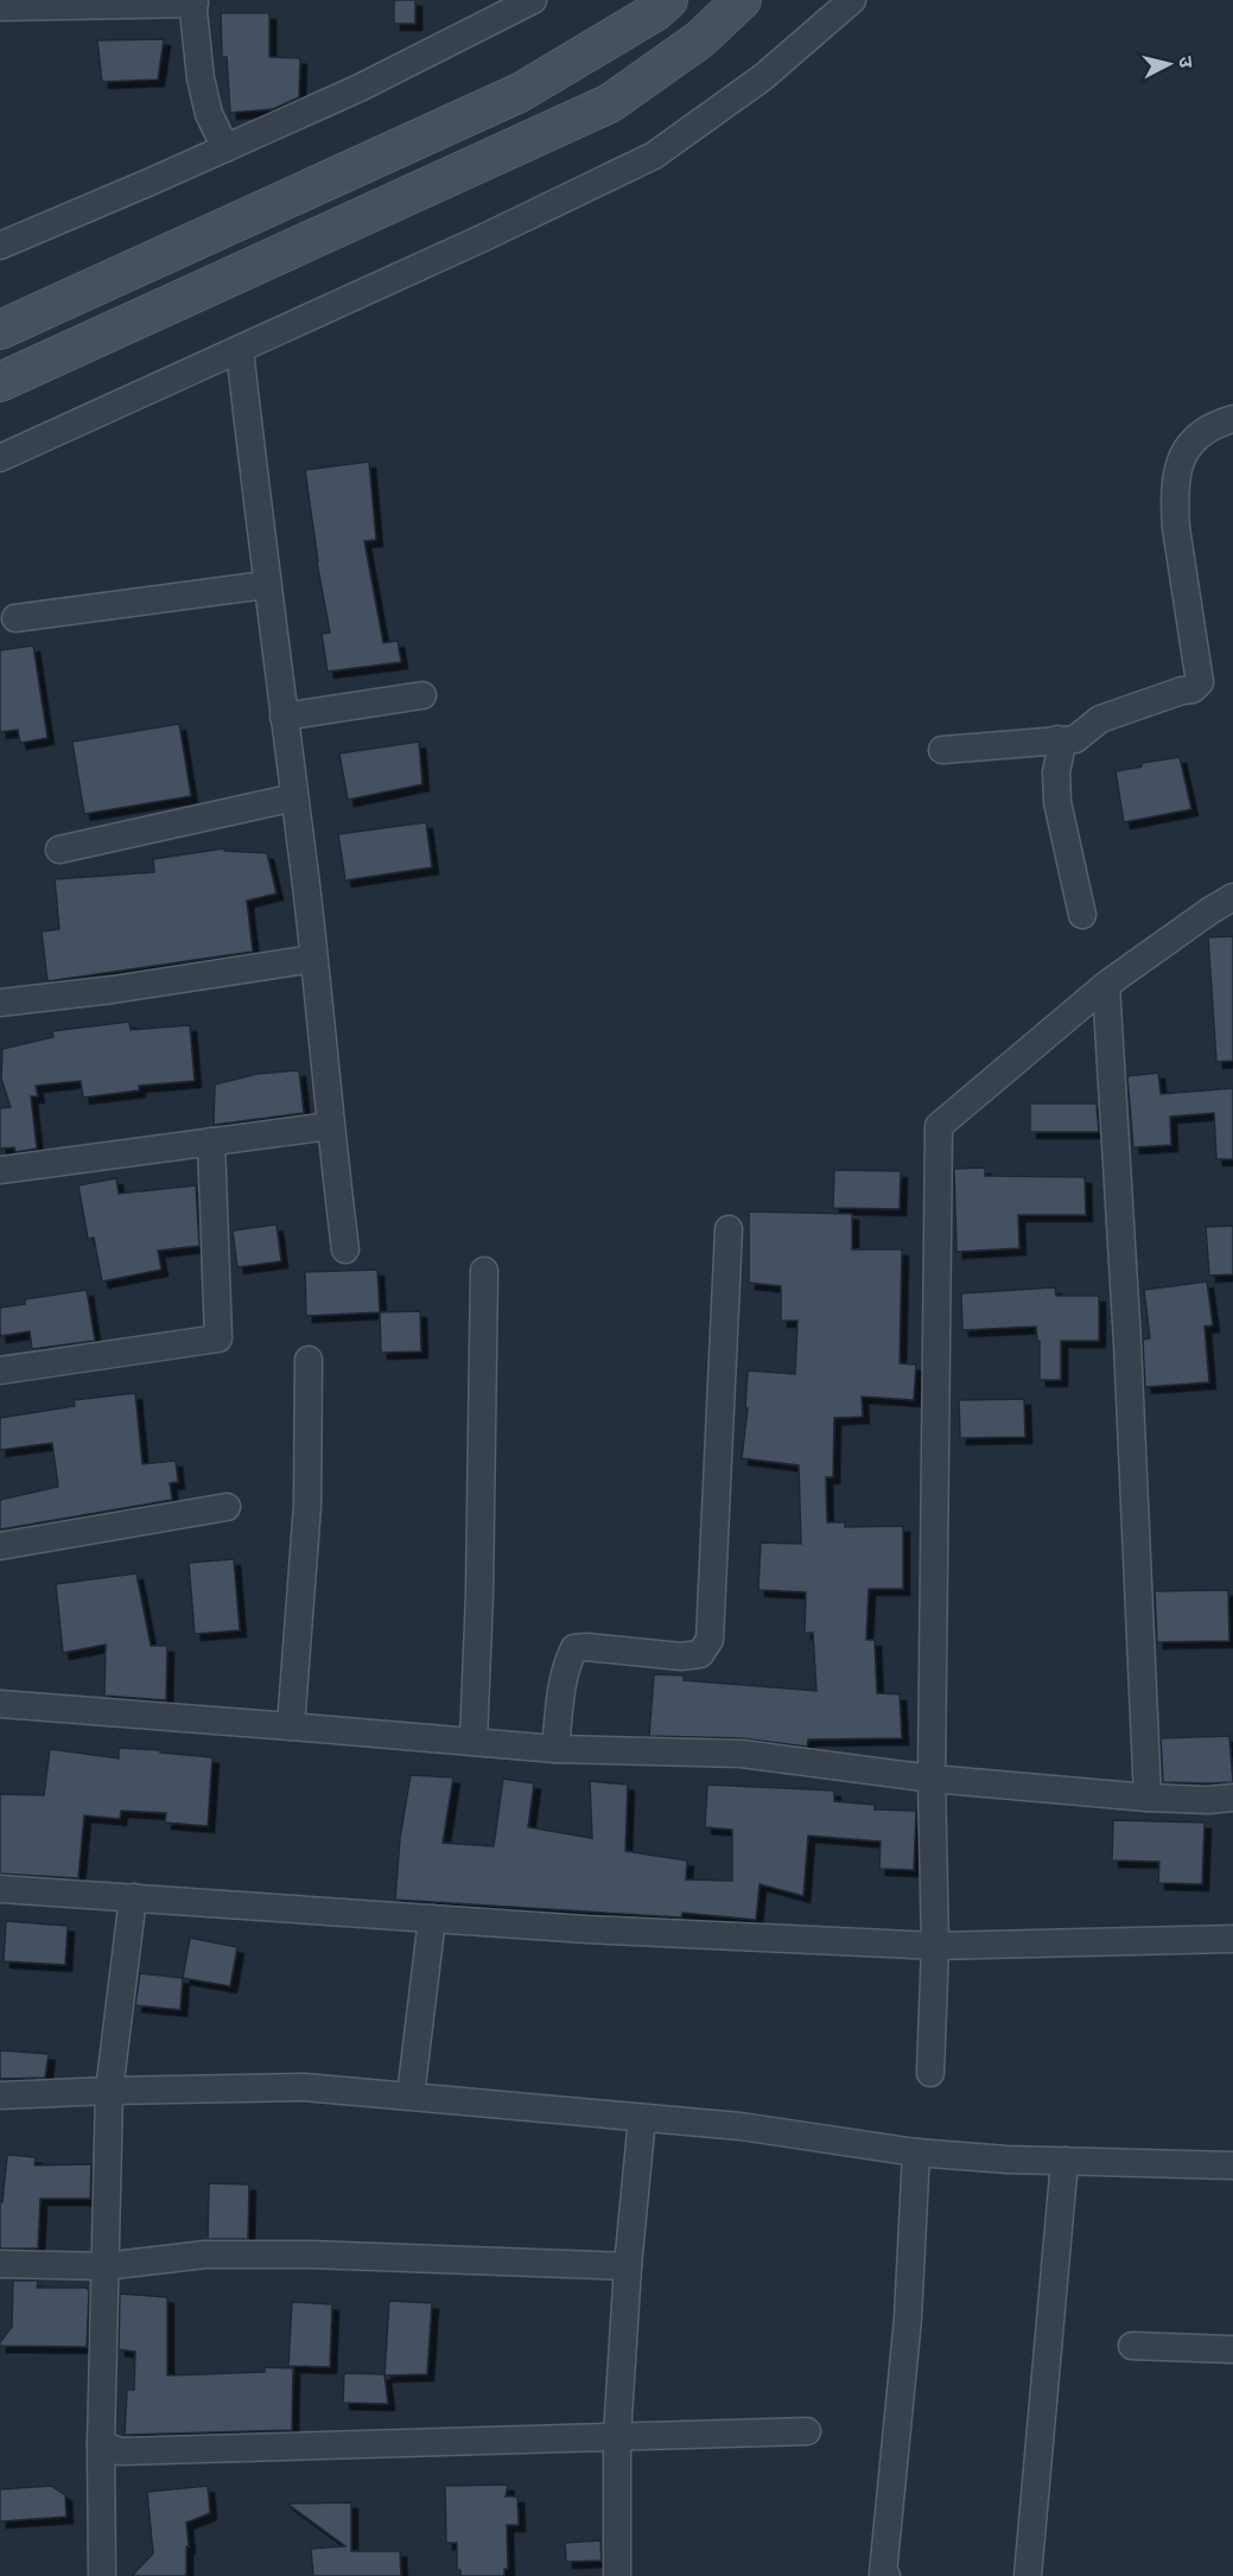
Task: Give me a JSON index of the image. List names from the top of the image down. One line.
{"north":"right"}
